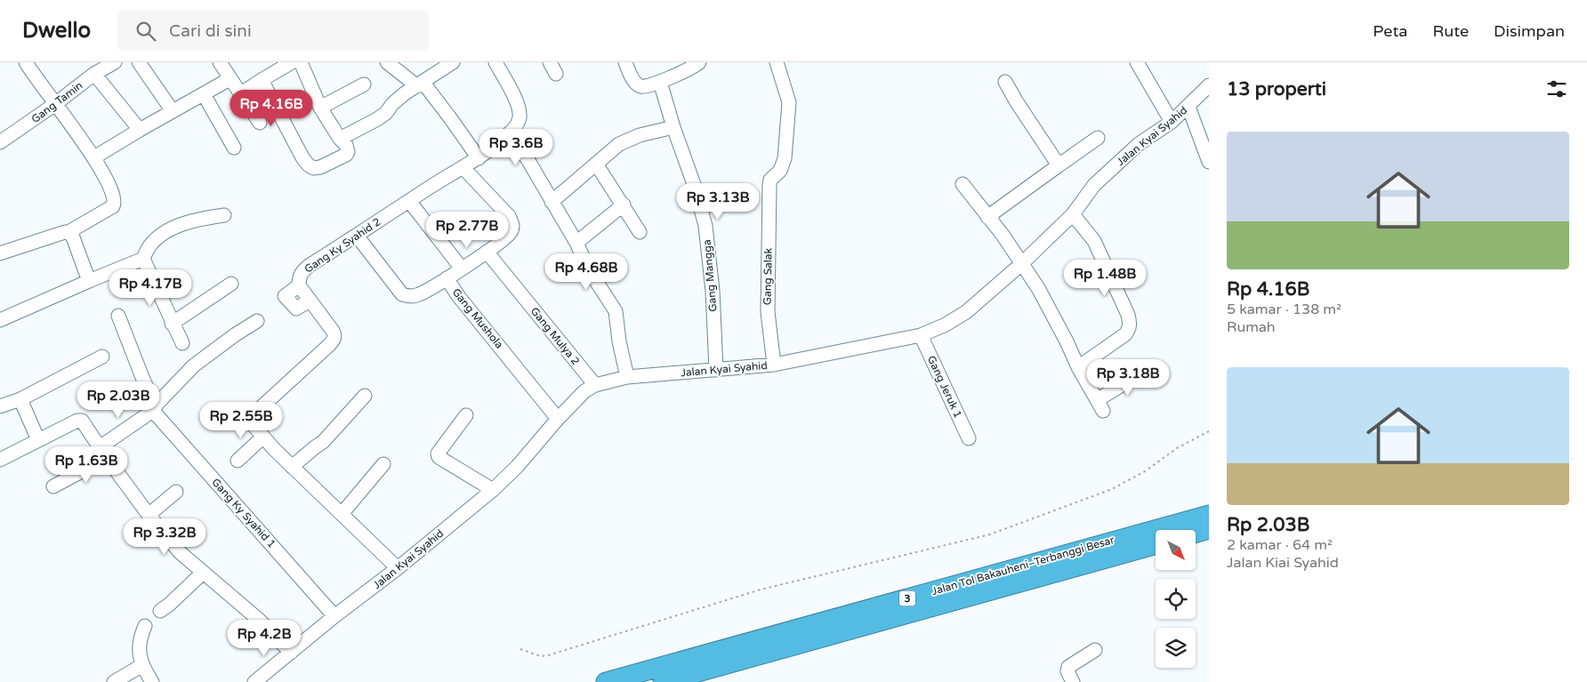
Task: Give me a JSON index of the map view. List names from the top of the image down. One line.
{"streets":{"highway":["Jalan Tol Bakauheni–Terbanggi Besar","3"],"street":["Gang Tamin","Jalan Kyai Syahid","Gang Ky Syahid 2","Gang Mangga","Gang Salak","Gang Mushola","Gang Mulya 2","Gang Jeruk 1","Gang Ky Syahid 1"]},"crossings":[["Jalan Kyai Syahid","Gang Ky Syahid 2"],["Jalan Kyai Syahid","Gang Mangga"],["Jalan Kyai Syahid","Gang Salak"],["Jalan Kyai Syahid","Gang Mushola"],["Jalan Kyai Syahid","Gang Mulya 2"],["Jalan Kyai Syahid","Gang Jeruk 1"],["Jalan Kyai Syahid","Gang Ky Syahid 1"],["Gang Mushola","Gang Mulya 2"]],"north":"bottom right","page":{"header":"Dwello","search":"Cari di sini","nav":["Peta","Rute","Disimpan"],"heading":"13 properti","price":["Rp 4.16B","Rp 3.6B","Rp 3.13B","Rp 2.77B","Rp 4.68B","Rp 1.48B","Rp 4.17B","Rp 3.18B","Rp 2.03B","Rp 2.55B","Rp 1.63B","Rp 3.32B","Rp 4.2B"],"list":[{"name":"Rp 4.16B","note":"5 kamar · 138 m² · Rumah"},{"name":"Rp 2.03B","note":"2 kamar · 64 m² · Jalan Kiai Syahid"}]}}
